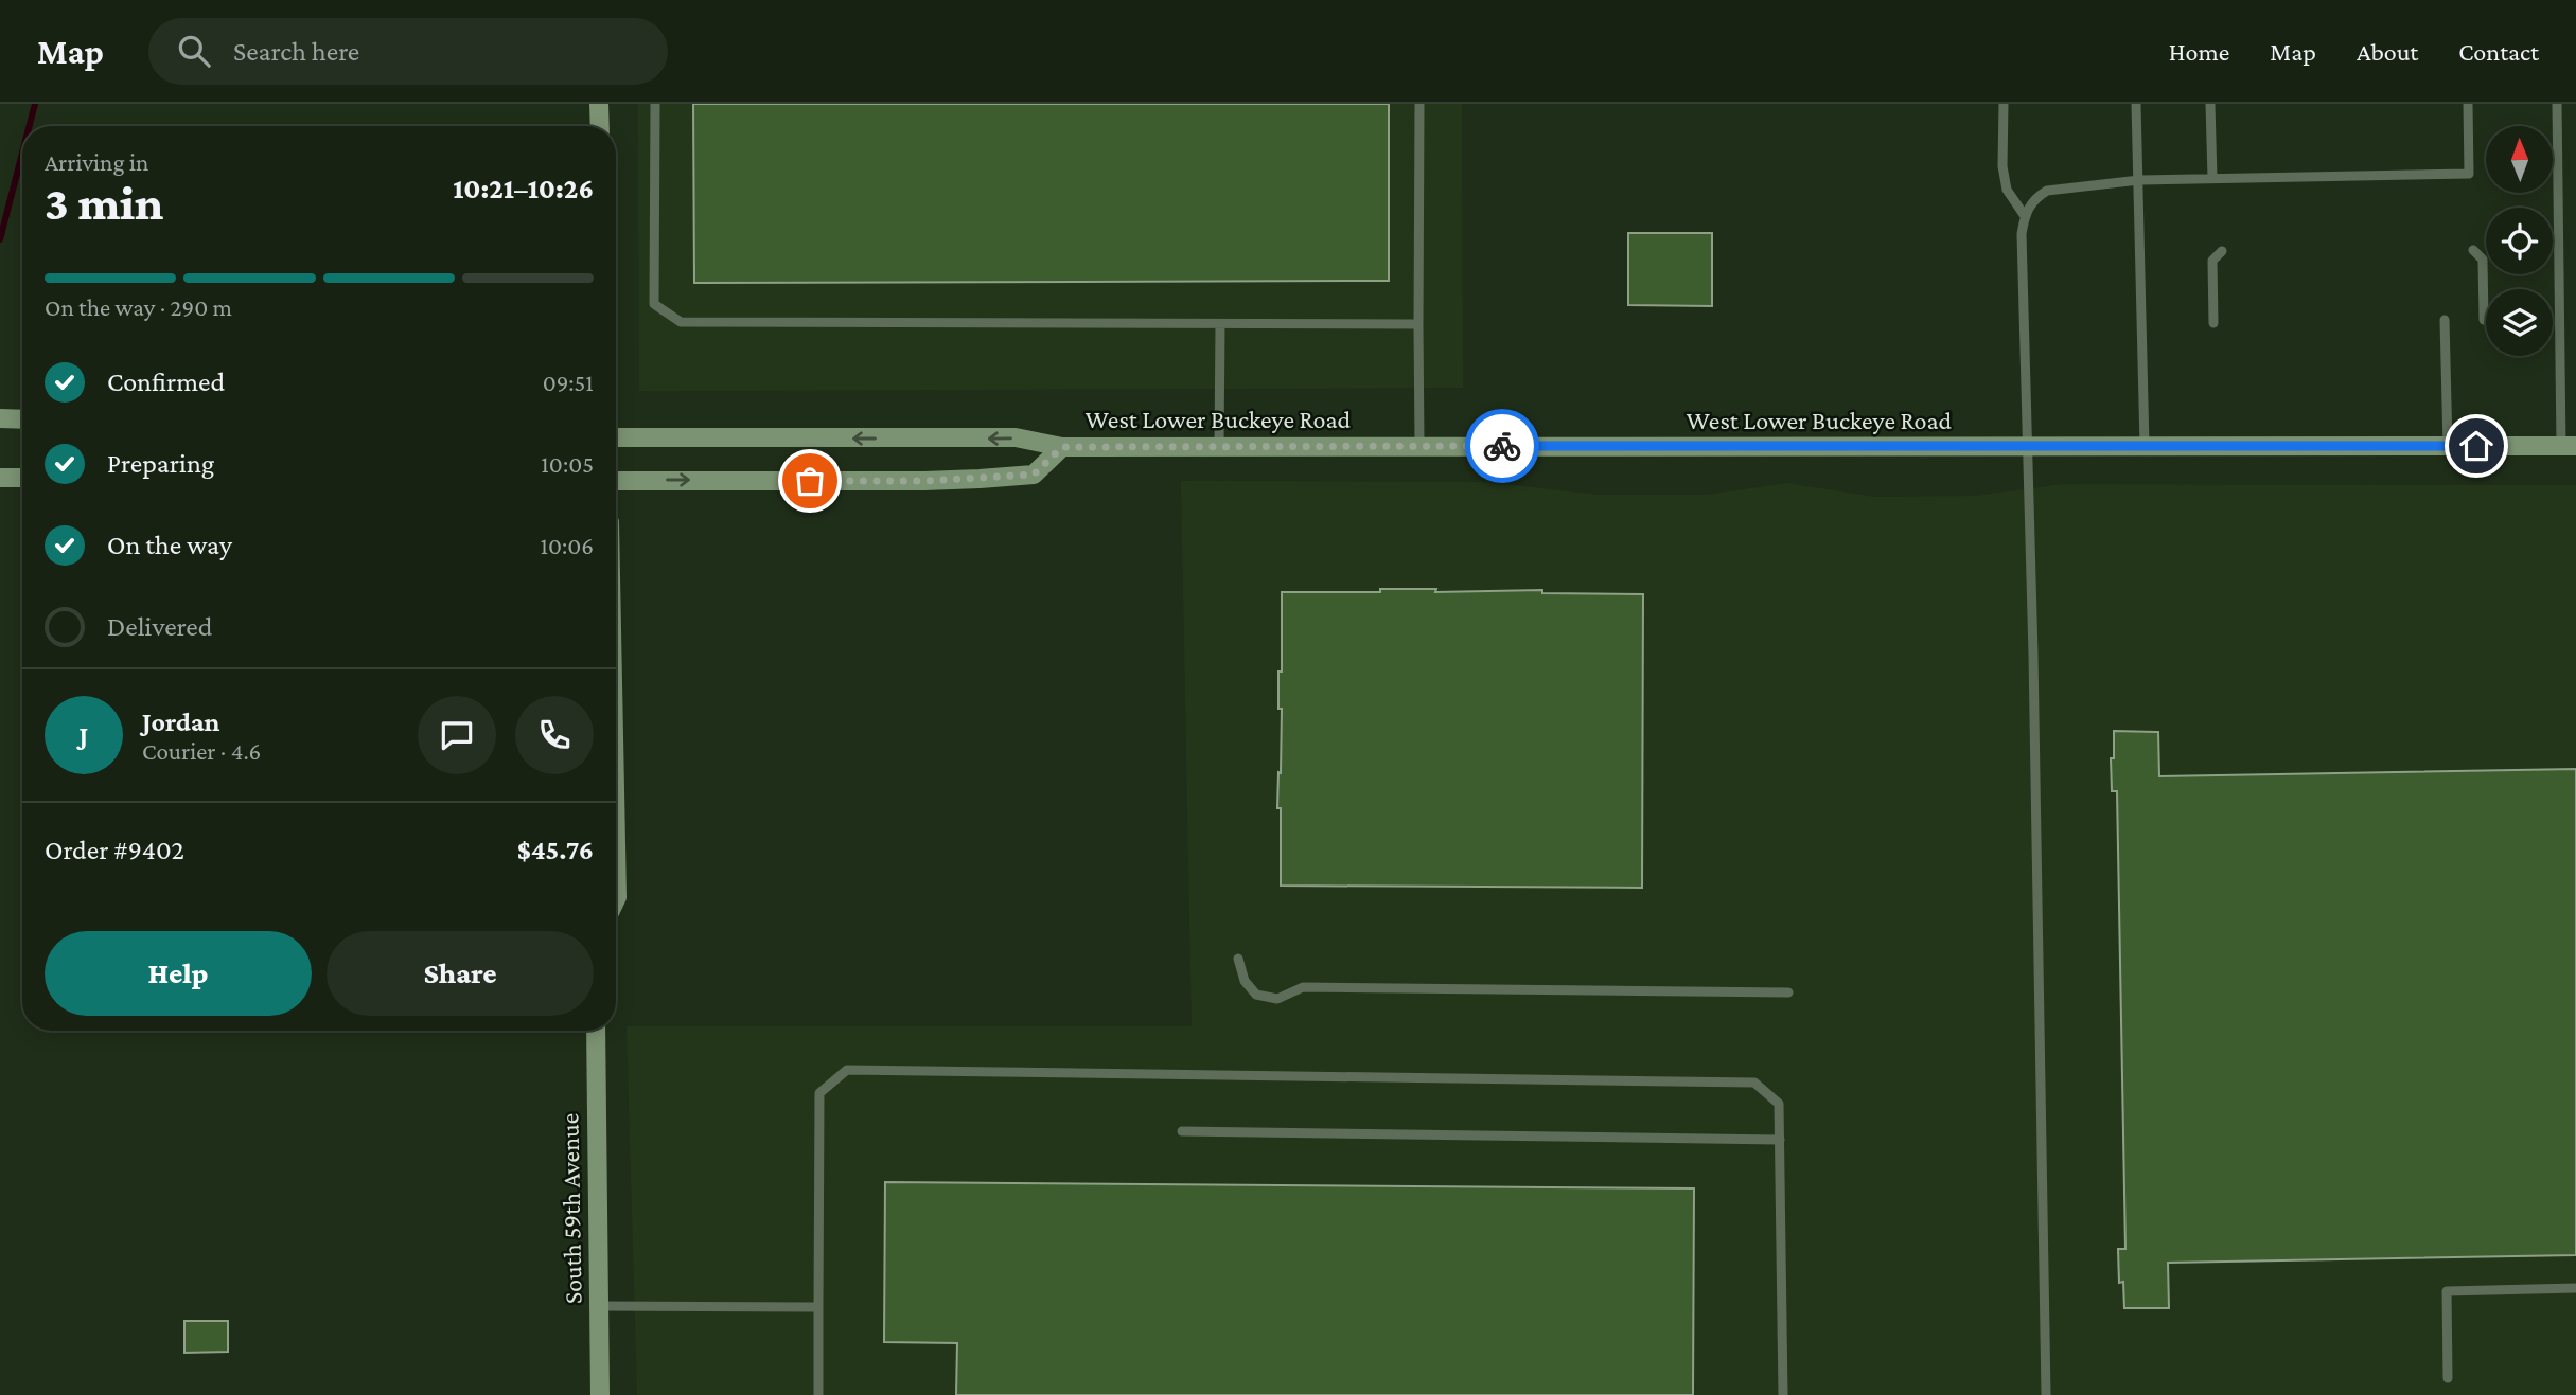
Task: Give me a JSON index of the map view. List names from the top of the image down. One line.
{"streets":{"main road":["West Lower Buckeye Road","South 59th Avenue"]},"north":"top","page":{"header":"Map","search":"Search here","nav":["Home","Map","About","Contact"],"heading":["3 min","Arriving in","10:21–10:26"],"panel":["Jordan","Courier · 4.6","Order #9402","$45.76"],"bar":"On the way · 290 m","list":[["Confirmed","09:51"],["Preparing","10:05"],["On the way","10:06"],"Delivered"],"round":"J","buttons":["Help","Share"]}}
